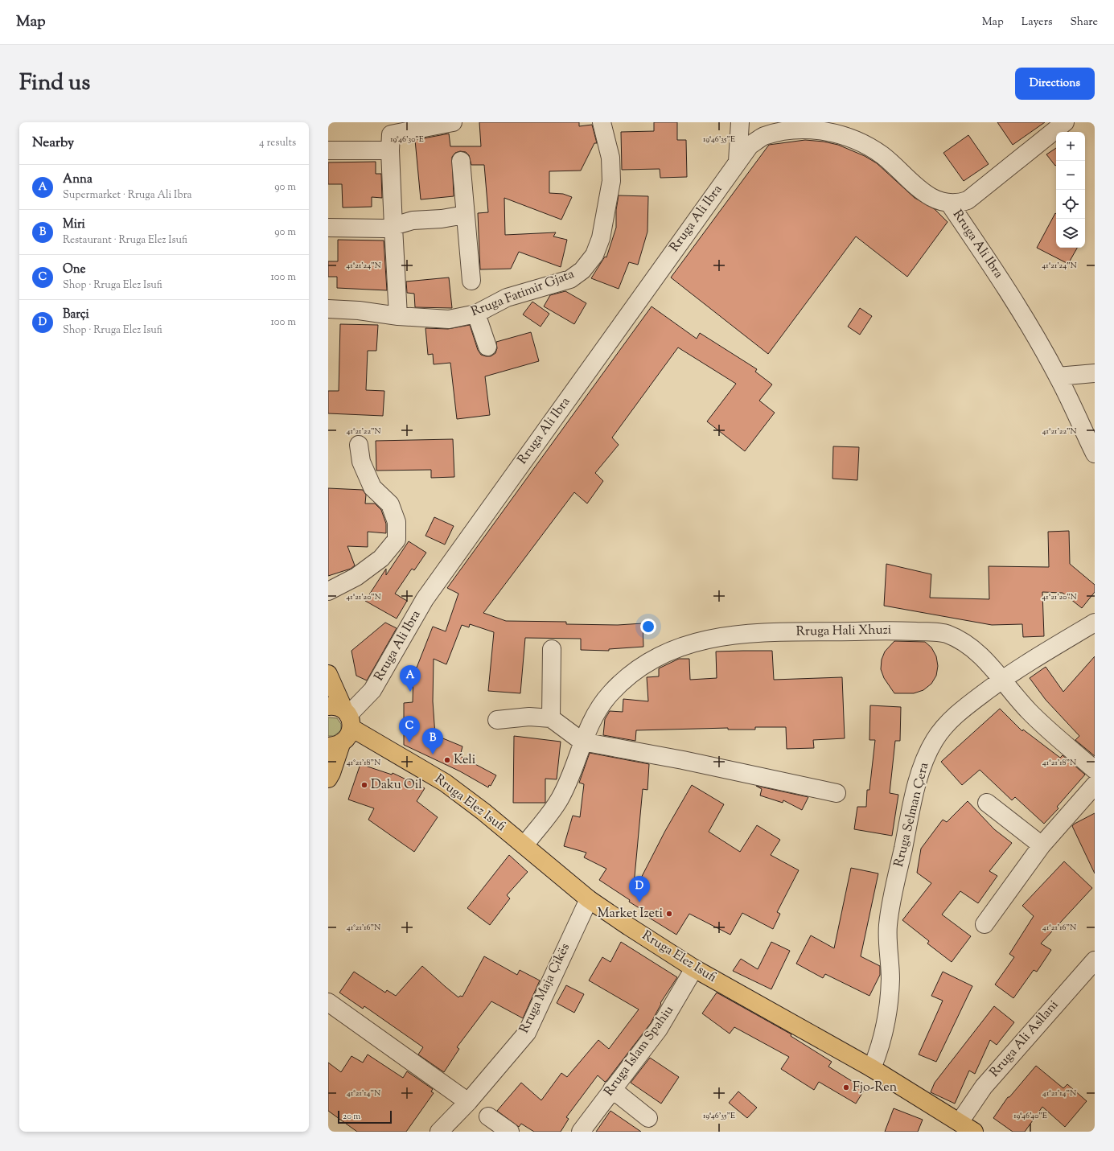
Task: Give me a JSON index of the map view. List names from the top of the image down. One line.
{"streets":{"main road":["Rruga Elez Isufi"],"street":["Rruga Ali Ibra","Rruga Fatimir Gjata","Rruga Hali Xhuzi","Rruga Selman Çera","Rruga Maja Çikës","Rruga Ali Asllani","Rruga Islam Spahiu"]},"crossings":[["Rruga Ali Ibra","Rruga Elez Isufi"],["Rruga Hali Xhuzi","Rruga Elez Isufi"],["Rruga Hali Xhuzi","Rruga Selman Çera"],["Rruga Elez Isufi","Rruga Selman Çera"],["Rruga Elez Isufi","Rruga Maja Çikës"],["Rruga Elez Isufi","Rruga Ali Asllani"],["Rruga Elez Isufi","Rruga Islam Spahiu"]],"places":["Keli","Daku Oil","Market Izeti","Fjo-Ren"],"scale_bar":"20 m","page":{"header":"Map","nav":["Map","Layers","Share"],"title":"Find us","buttons":"Directions","heading":["Nearby","4 results"],"map_buttons":["+","−"],"list":[{"mark":"A","name":"Anna","note":"Supermarket · Rruga Ali Ibra","value":"90 m"},{"mark":"B","name":"Miri","note":"Restaurant · Rruga Elez Isufi","value":"90 m"},{"mark":"C","name":"One","note":"Shop · Rruga Elez Isufi","value":"100 m"},{"mark":"D","name":"Barçi","note":"Shop · Rruga Elez Isufi","value":"100 m"}],"pins":["A","C","B","D"],"scale":"20 m"},"coordinates":["19°46'30\"E","19°46'35\"E","41°21'24\"N","41°21'22\"N","41°21'20\"N","41°21'18\"N","41°21'16\"N","41°21'14\"N","19°46'40\"E"]}
